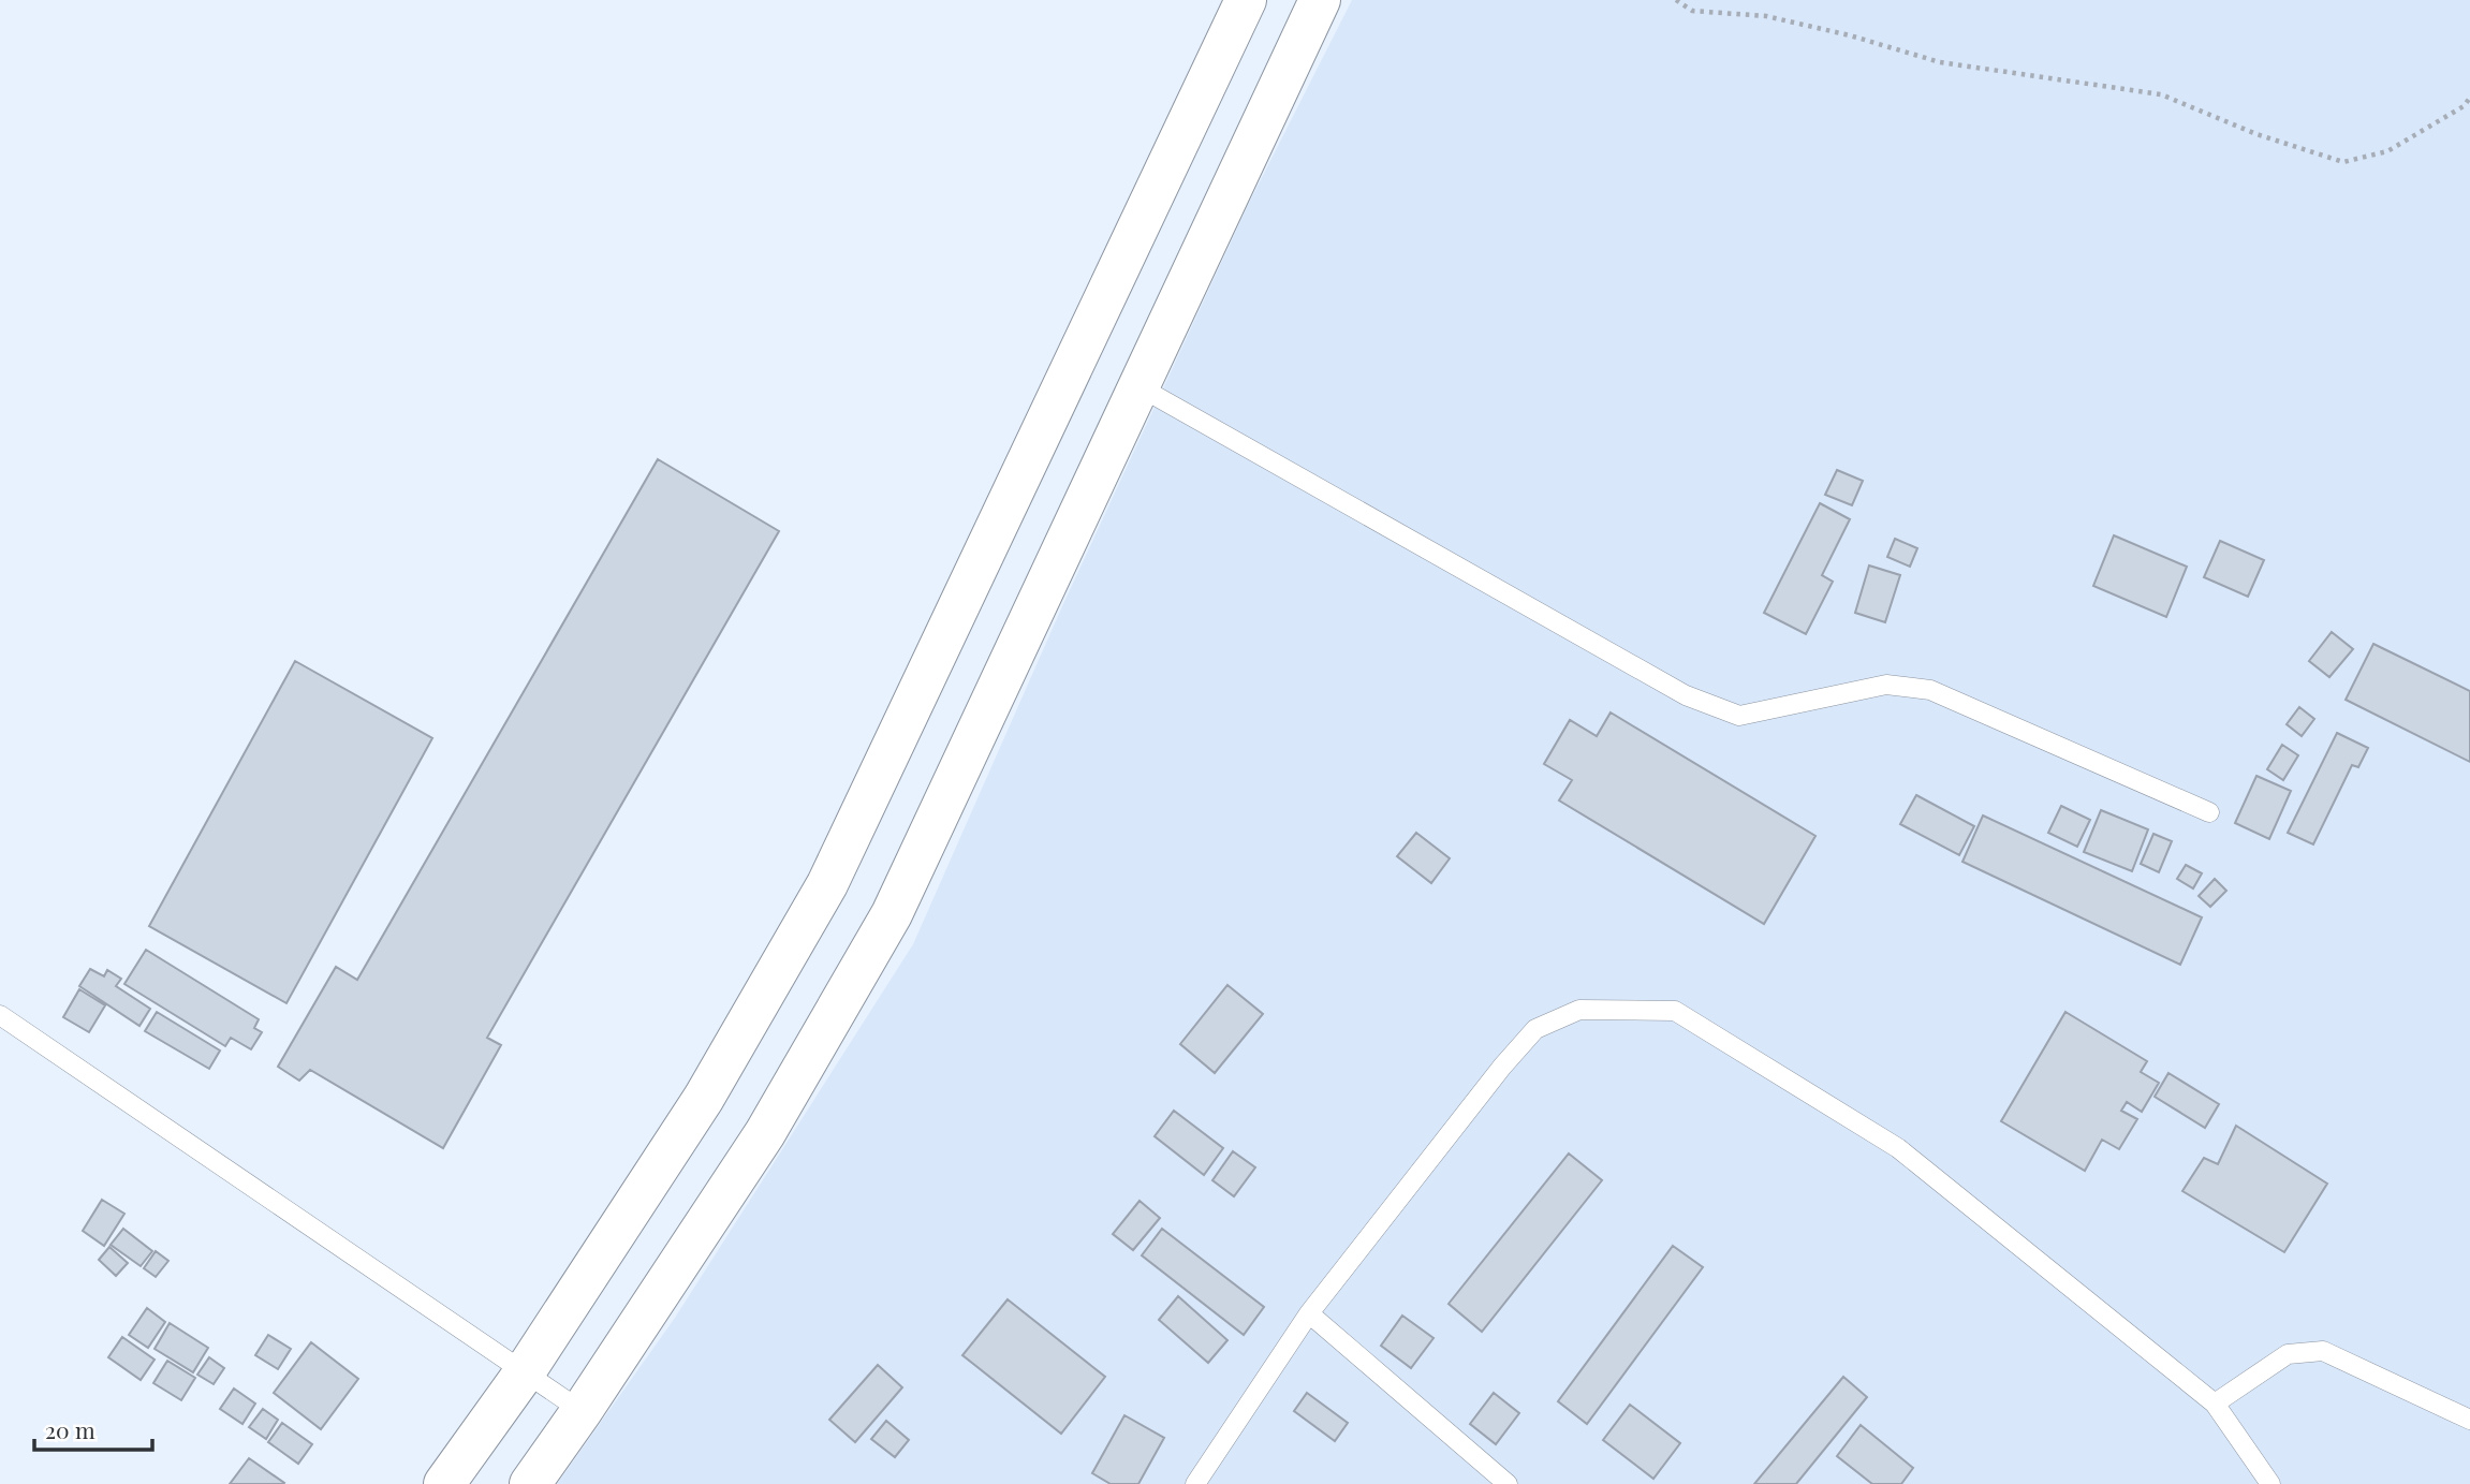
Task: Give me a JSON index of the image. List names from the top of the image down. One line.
{"scale_bar":"20 m"}
